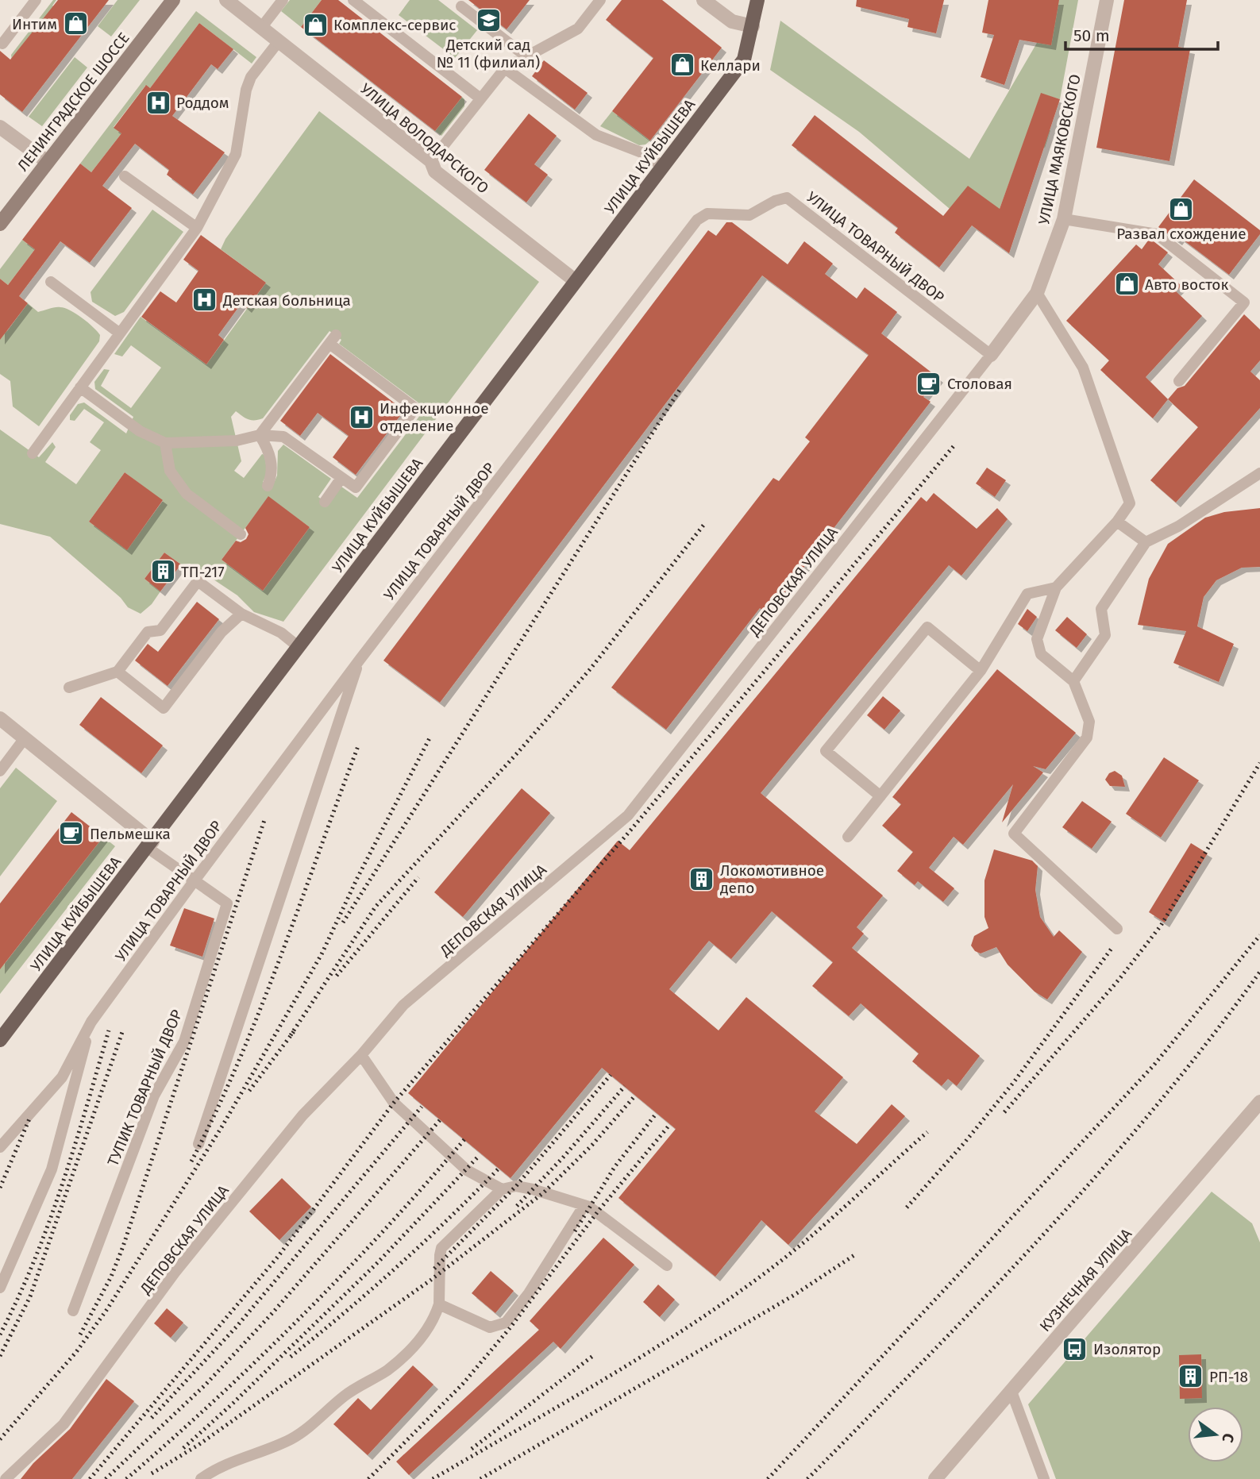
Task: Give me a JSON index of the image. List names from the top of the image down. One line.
{"streets":{"main road":["ЛЕНИНГРАДСКОЕ ШОССЕ","УЛИЦА КУЙБЫШЕВА"],"street":["УЛИЦА ВОЛОДАРСКОГО","УЛИЦА МАЯКОВСКОГО","КУЗНЕЧНАЯ УЛИЦА"],"lane":["УЛИЦА ТОВАРНЫЙ ДВОР","ДЕПОВСКАЯ УЛИЦА","ТУПИК ТОВАРНЫЙ ДВОР"]},"crossings":[["УЛИЦА ВОЛОДАРСКОГО","УЛИЦА КУЙБЫШЕВА"],["УЛИЦА МАЯКОВСКОГО","УЛИЦА ТОВАРНЫЙ ДВОР"],["УЛИЦА МАЯКОВСКОГО","ДЕПОВСКАЯ УЛИЦА"],["УЛИЦА КУЙБЫШЕВА","ТУПИК ТОВАРНЫЙ ДВОР"],["УЛИЦА ТОВАРНЫЙ ДВОР","ДЕПОВСКАЯ УЛИЦА"],["УЛИЦА ТОВАРНЫЙ ДВОР","ТУПИК ТОВАРНЫЙ ДВОР"]],"places":{"school or university":["Детский сад № 11 (филиал)"],"shop":["Интим","Комплекс-сервис","Келлари","Развал схождение","Авто восток"],"hospital":["Роддом","Детская больница","Инфекционное отделение"],"cafe":["Столовая","Пельмешка"],"building":["ТП-217","Локомотивное депо","РП-18"],"bus stop":["Изолятор"]},"scale_bar":"50 m","north":"right"}
